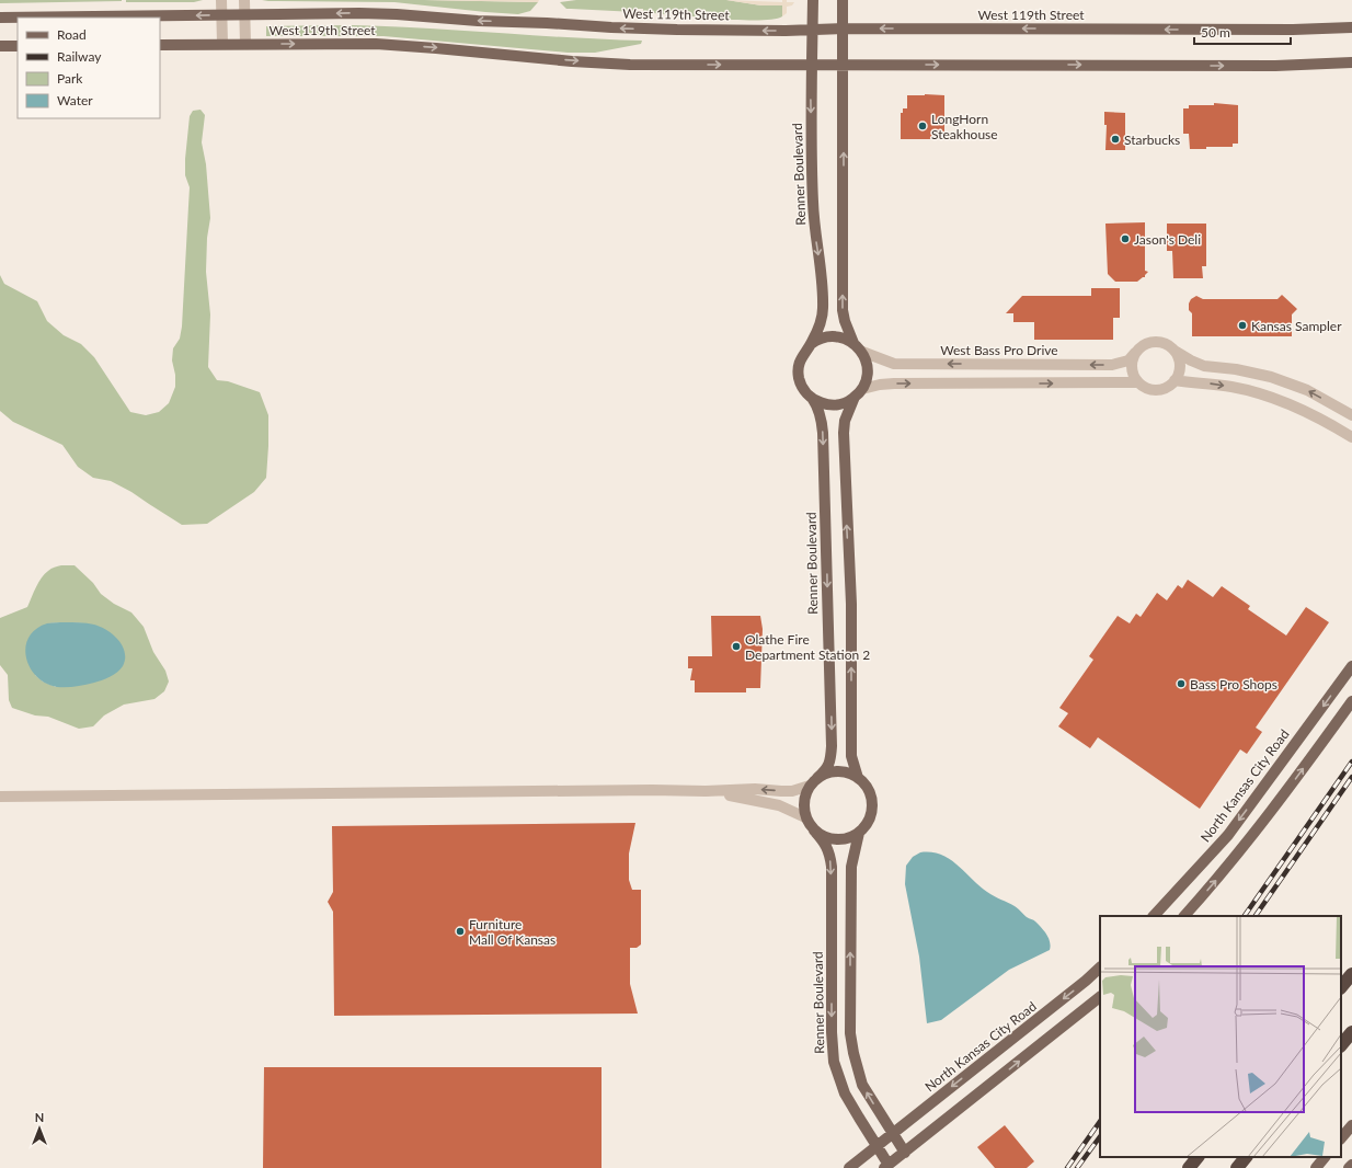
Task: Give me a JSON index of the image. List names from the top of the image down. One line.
{"streets":{"main road":["West 119th Street","Renner Boulevard","North Kansas City Road"],"street":["West Bass Pro Drive"]},"crossings":[["West 119th Street","Renner Boulevard"],["Renner Boulevard","West Bass Pro Drive"],["Renner Boulevard","North Kansas City Road"]],"places":["LongHorn Steakhouse","Starbucks","Jason's Deli","Kansas Sampler","Olathe Fire Department Station 2","Bass Pro Shops","Furniture Mall Of Kansas"],"legend":["Road","Railway","Park","Water"],"scale_bar":"50 m","north":"top"}
